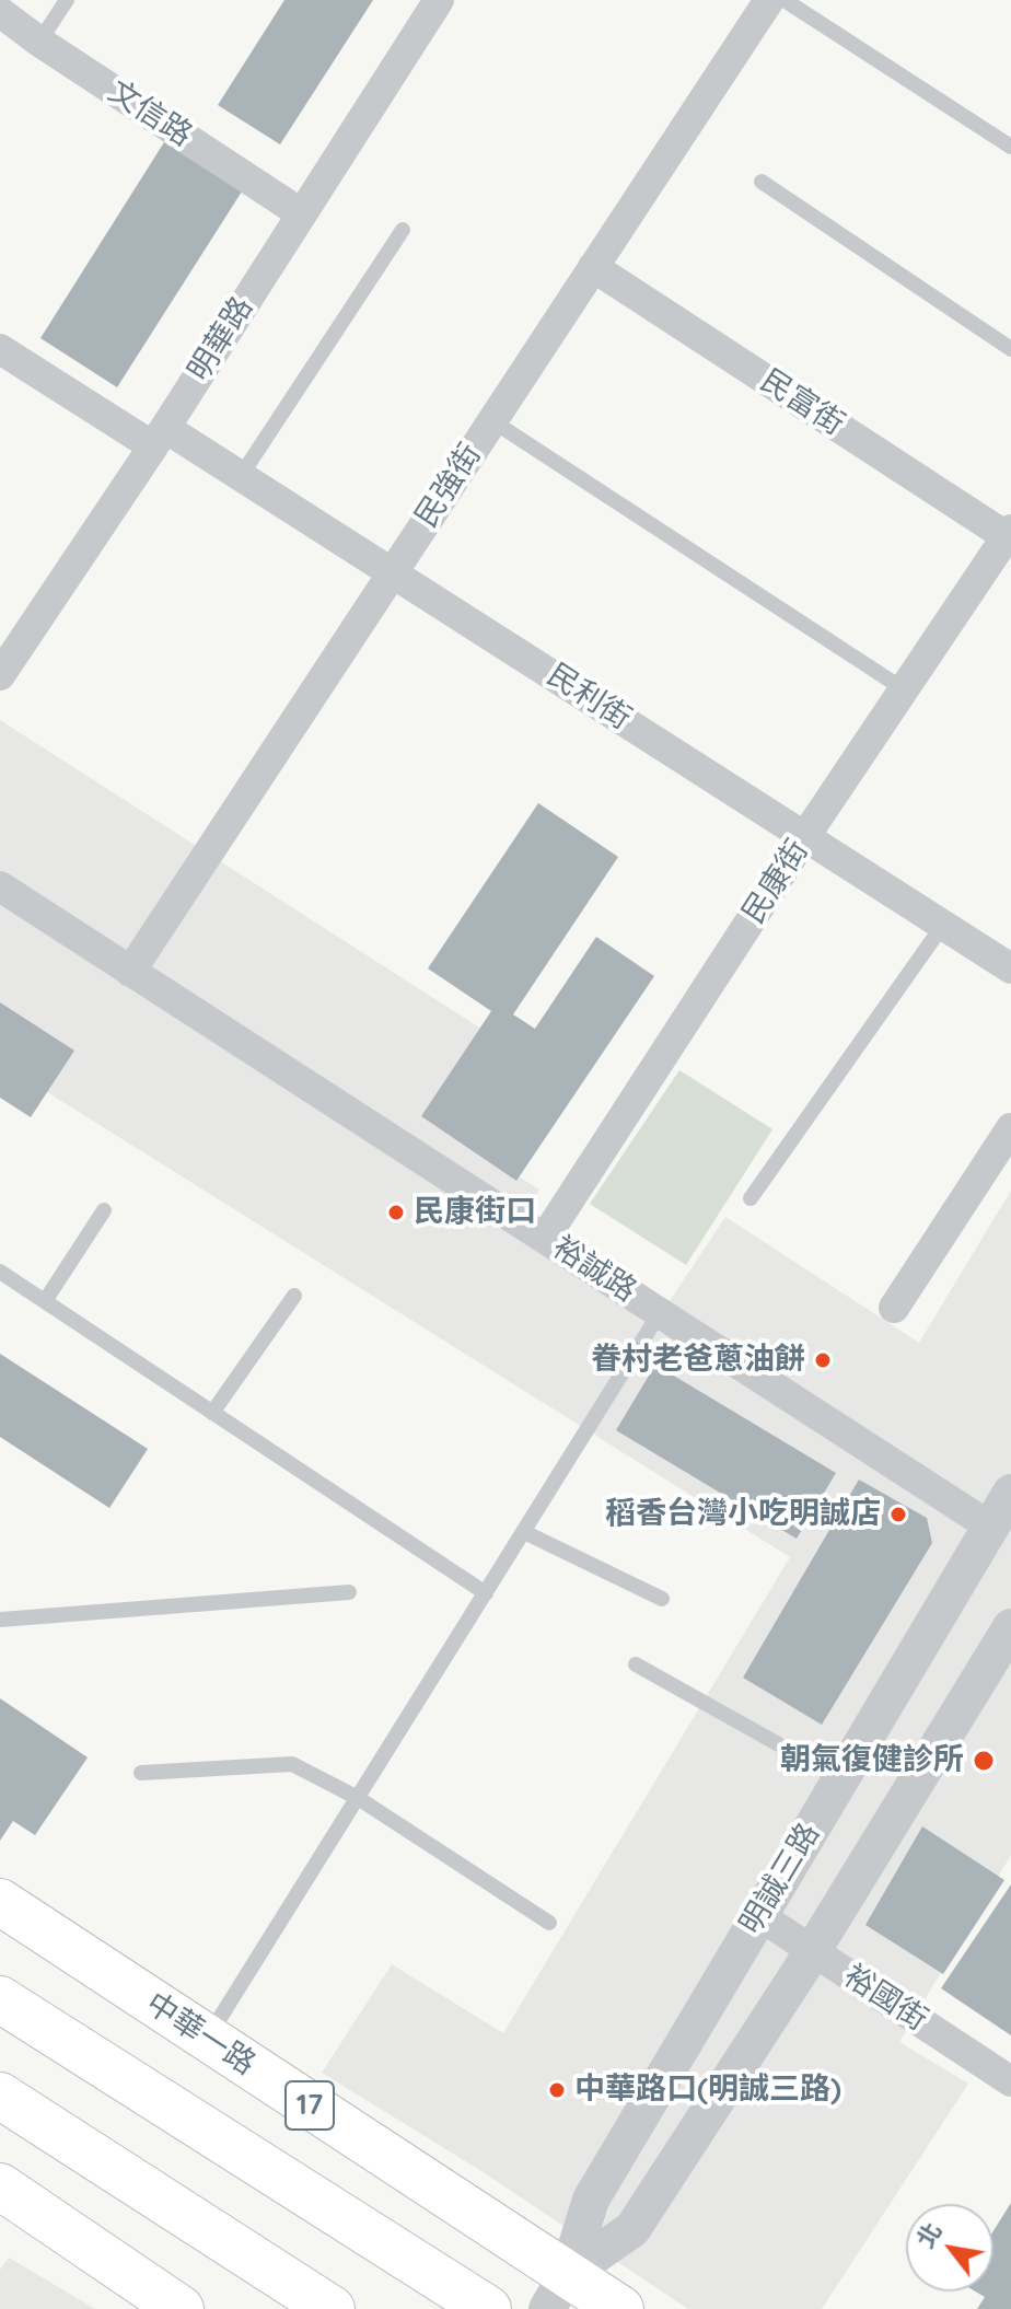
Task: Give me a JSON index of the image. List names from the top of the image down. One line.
{"streets":{"main road":["中華一路","17"],"street":["文信路","明華路","民富街","民強街","民利街","民康街","裕誠路","明誠三路","裕國街"]},"crossings":[["文信路","明華路"],["明華路","民利街"],["民富街","民強街"],["民富街","民康街"],["民強街","民利街"],["民強街","裕誠路"],["民利街","民康街"],["民康街","裕誠路"],["裕誠路","明誠三路"],["明誠三路","裕國街"],["明誠三路","中華一路"]],"places":["民康街口","眷村老爸蔥油餅","稻香台灣小吃明誠店","朝氣復健診所","中華路口(明誠三路)"],"north":"top left"}
